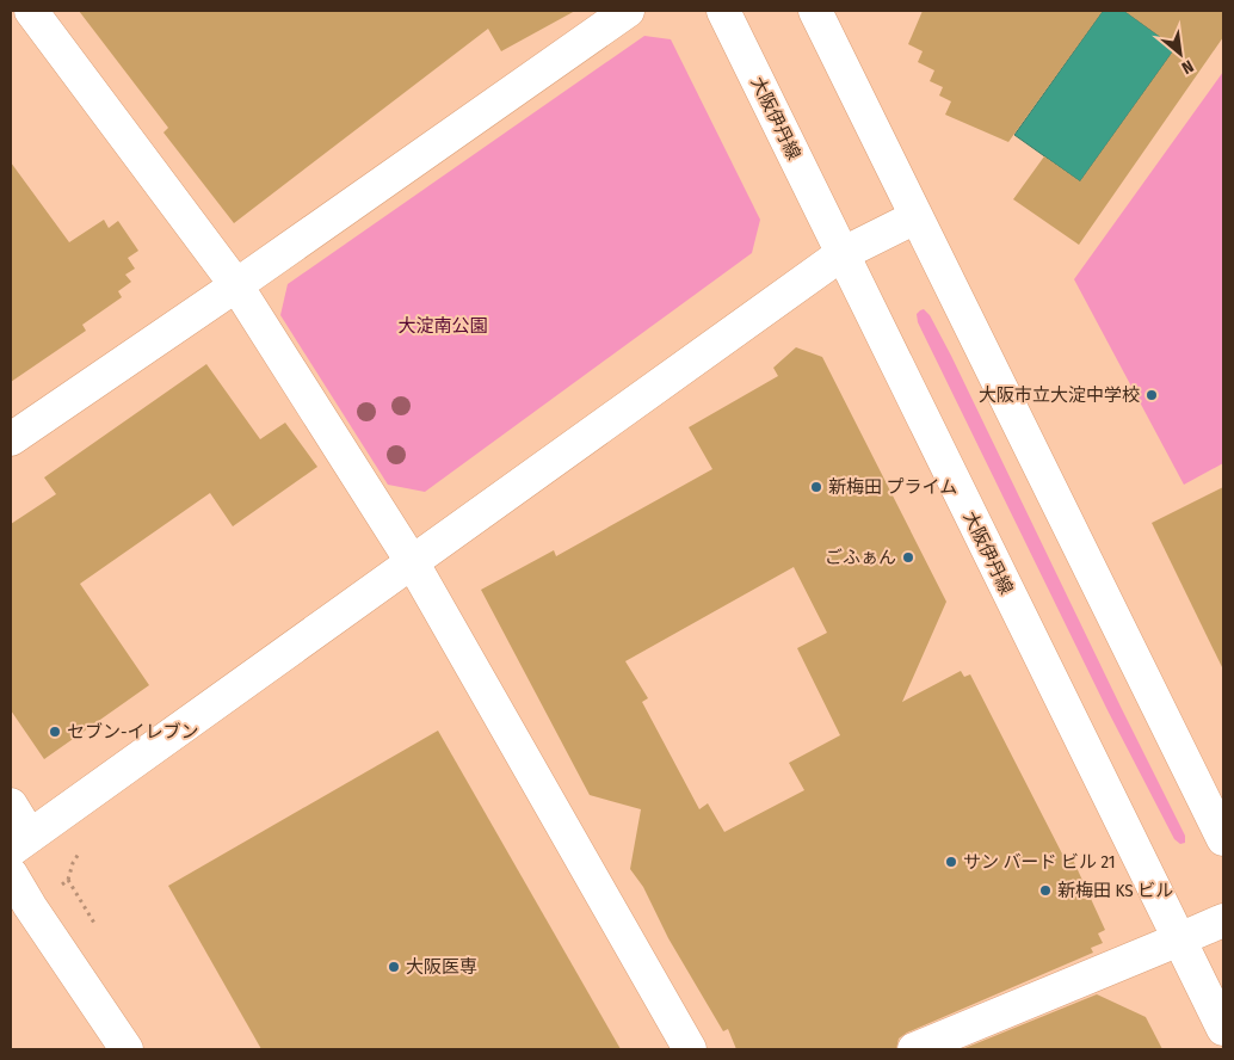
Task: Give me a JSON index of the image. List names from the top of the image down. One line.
{"streets":{"street":["大阪伊丹線"]},"parks":["大淀南公園"],"places":["大阪市立大淀中学校","新梅田 プライム","ごふぁん","セブン-イレブン","サン バード ビル 21","新梅田 KS ビル","大阪医専"],"north":"bottom right"}
